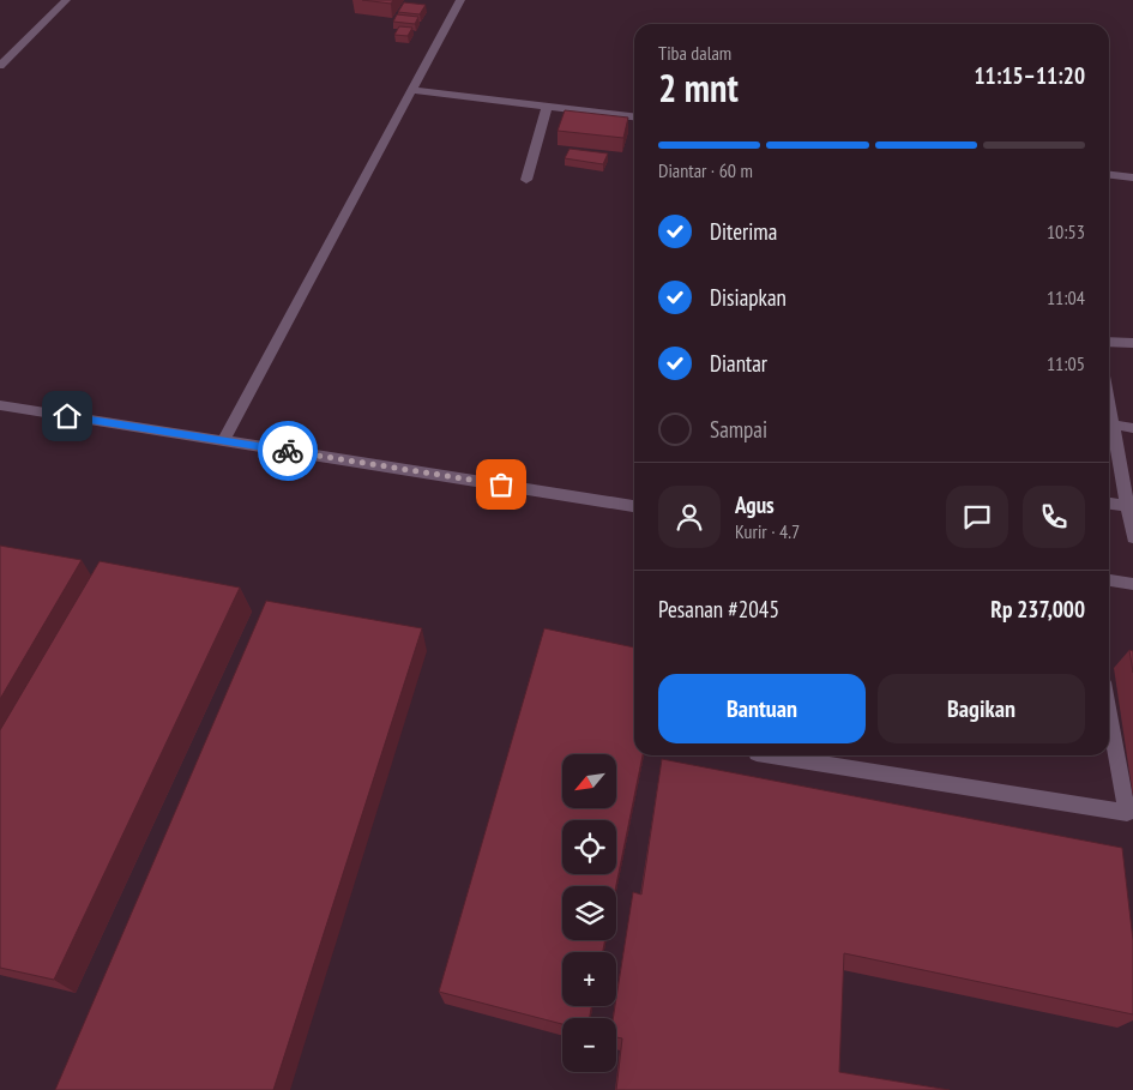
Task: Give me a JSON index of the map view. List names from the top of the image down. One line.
{"north":"bottom left","page":{"heading":["2 mnt","Tiba dalam","11:15–11:20"],"panel":["Agus","Kurir · 4.7","Pesanan #2045","Rp 237,000"],"bar":"Diantar · 60 m","list":[["Diterima","10:53"],["Disiapkan","11:04"],["Diantar","11:05"],"Sampai"],"buttons":["Bantuan","Bagikan"],"map_buttons":["+","−"]}}
